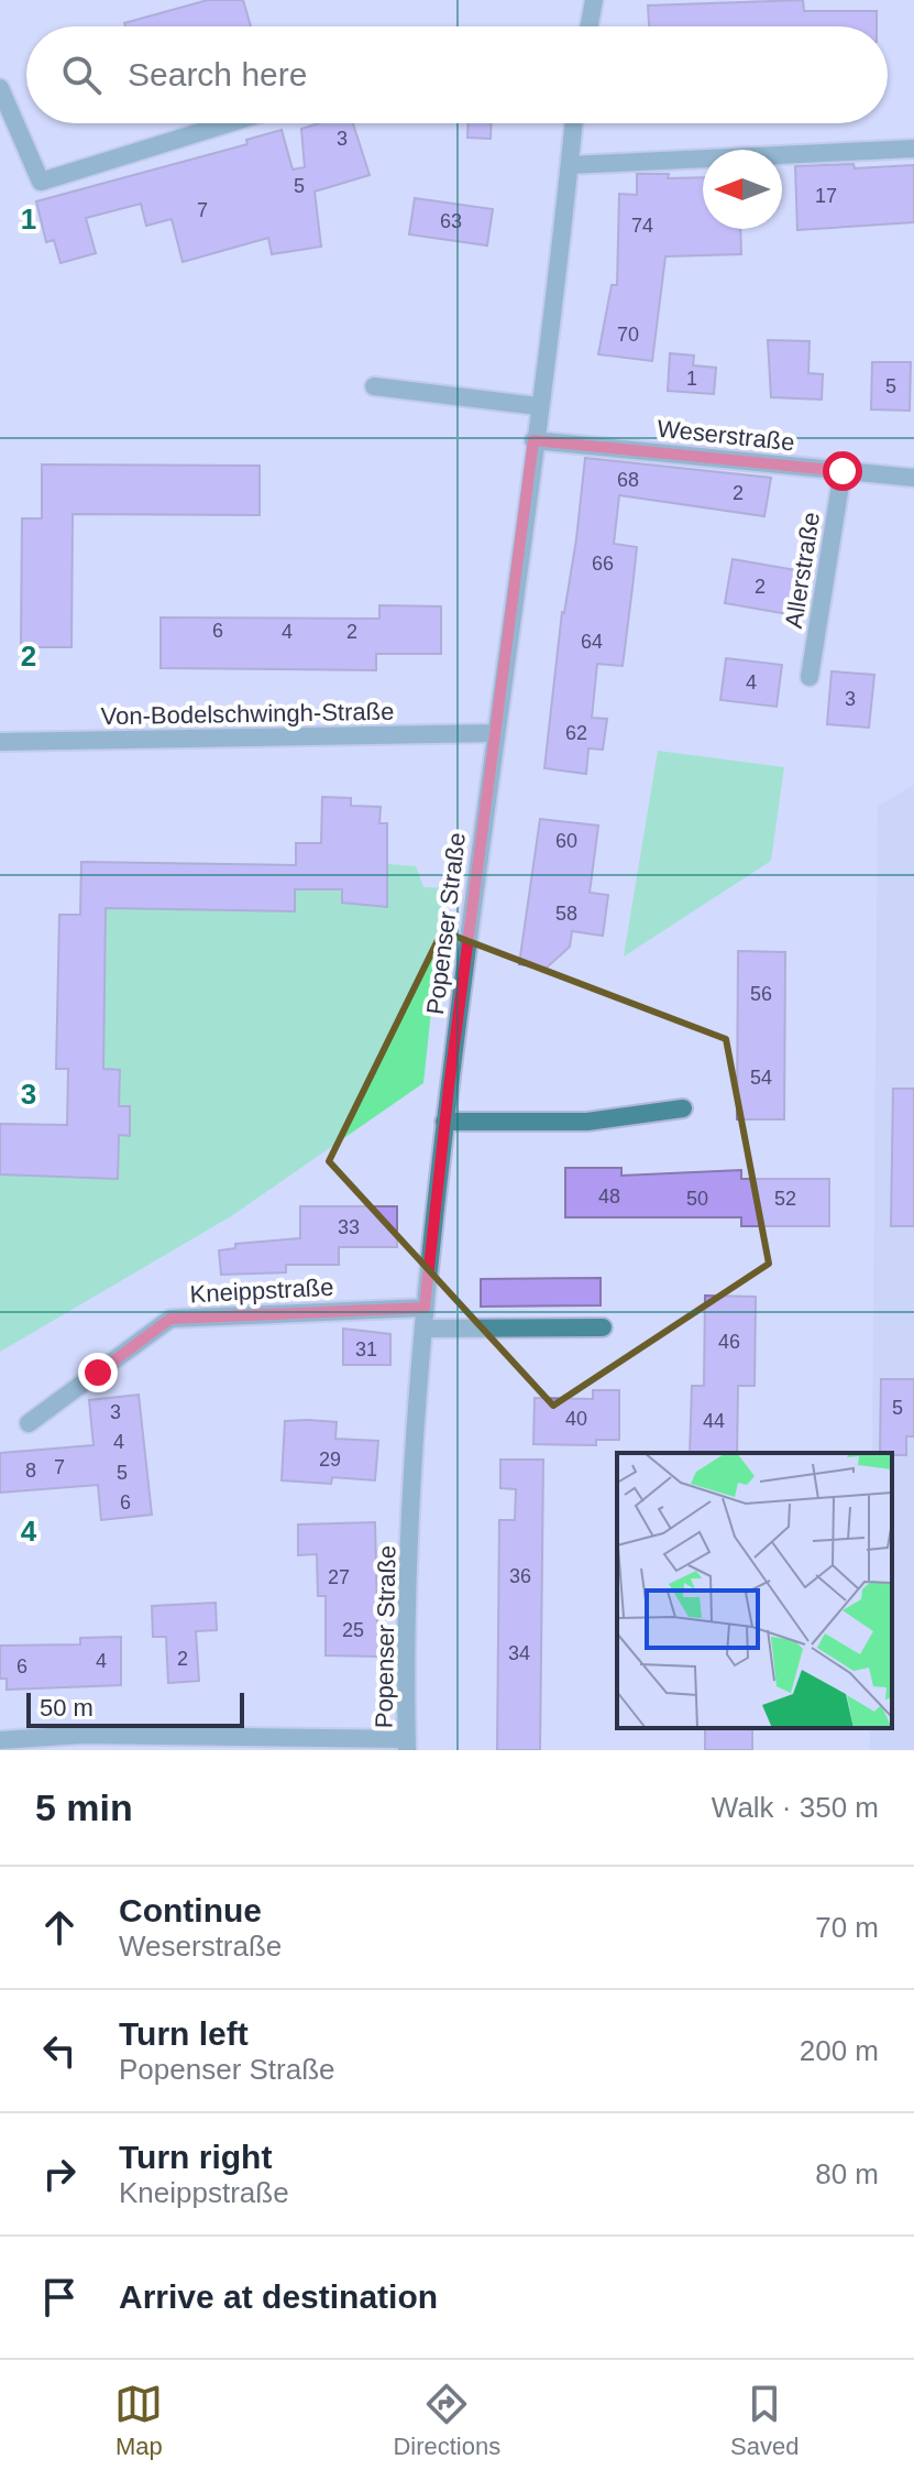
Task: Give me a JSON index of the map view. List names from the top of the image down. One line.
{"streets":{"street":["Weserstraße","Allerstraße","Von-Bodelschwingh-Straße","Popenser Straße","Kneippstraße"]},"crossings":[["Weserstraße","Allerstraße"],["Weserstraße","Popenser Straße"],["Von-Bodelschwingh-Straße","Popenser Straße"],["Popenser Straße","Kneippstraße"]],"house_numbers":["3","5","17","7","63","74","70","1","5","68","2","66","2","6","4","2","64","4","3","62","60","58","56","54","48","50","52","33","46","31","5","3","40","44","4","29","7","8","5","6","36","27","25","34","2","4","6"],"scale_bar":"50 m","north":"left","page":{"search":"Search here","scale":"50 m","heading":["5 min","Walk · 350 m"],"list":[["Continue","Weserstraße","70 m"],["Turn left","Popenser Straße","200 m"],["Turn right","Kneippstraße","80 m"],"Arrive at destination"],"nav":["Map","Directions","Saved"]},"grid":{"rows":["1","2","3","4"]}}
